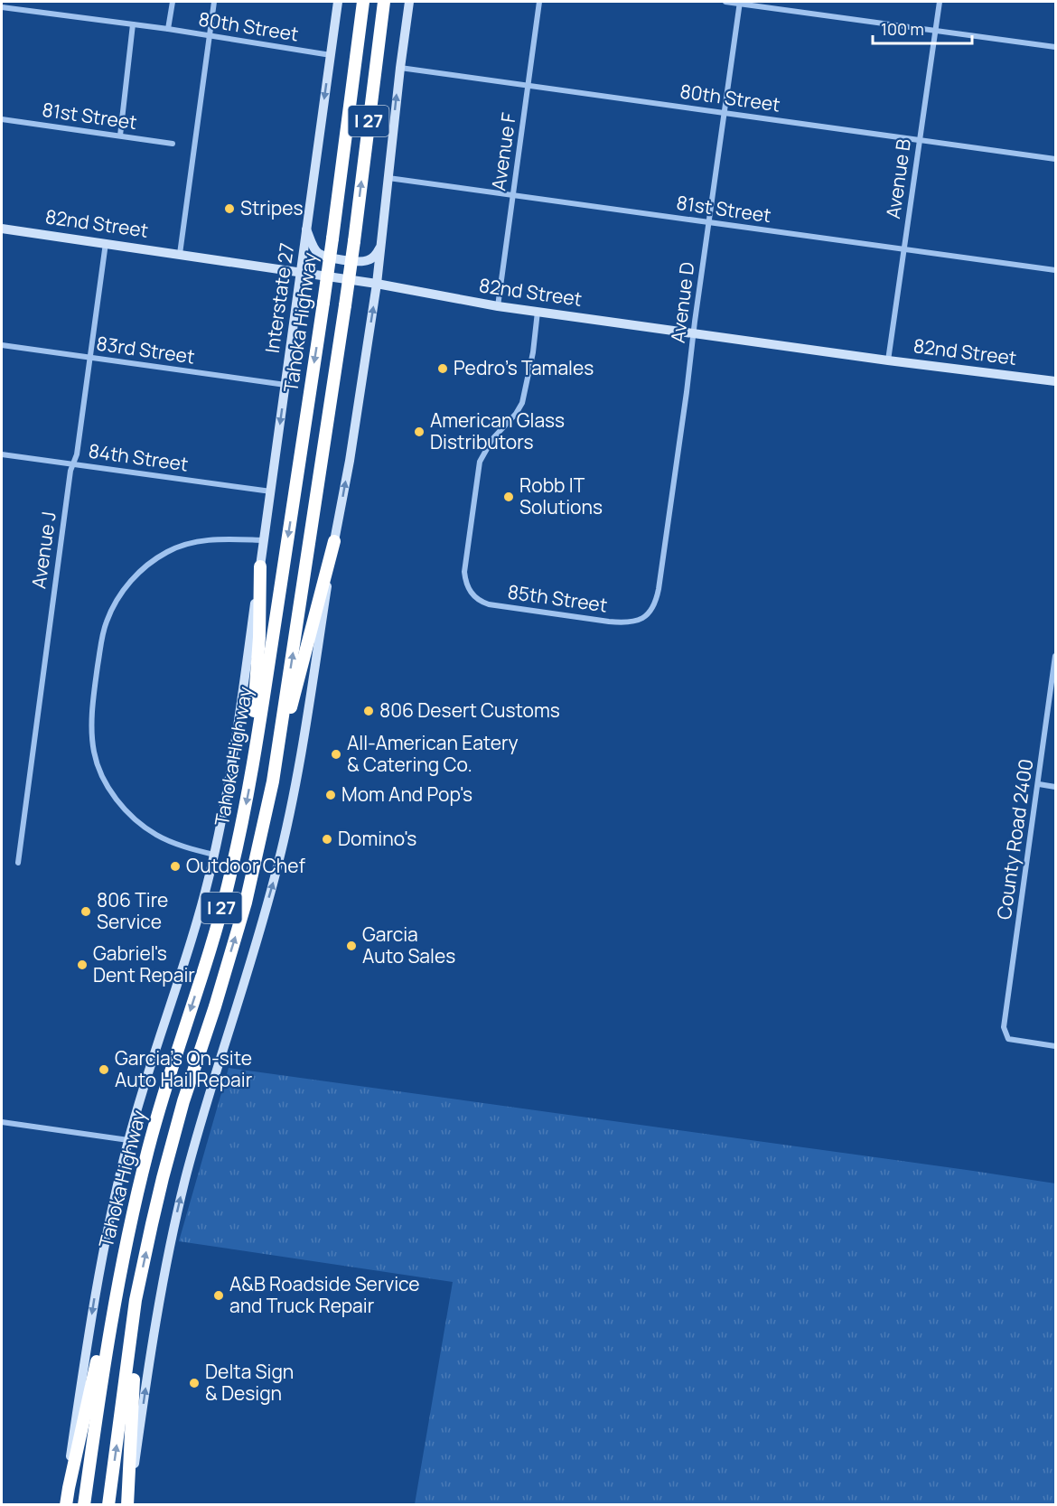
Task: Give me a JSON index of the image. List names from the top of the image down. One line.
{"streets":{"highway":["I 27","Tahoka Highway"],"main road":["82nd Street","Interstate 27"],"street":["80th Street","81st Street","Avenue F","Avenue B","Avenue D","83rd Street","84th Street","Avenue J","85th Street","County Road 2400"]},"crossings":[["80th Street","Avenue F"],["80th Street","Avenue B"],["80th Street","Interstate 27"],["80th Street","Avenue D"],["81st Street","Avenue F"],["81st Street","Avenue B"],["81st Street","Avenue D"],["Avenue F","82nd Street"],["Avenue B","82nd Street"],["82nd Street","Interstate 27"],["82nd Street","Avenue D"],["82nd Street","Avenue J"],["82nd Street","85th Street"],["Interstate 27","Tahoka Highway"],["Interstate 27","83rd Street"],["Interstate 27","84th Street"],["Avenue D","85th Street"],["83rd Street","Avenue J"],["84th Street","Avenue J"]],"places":["Stripes","Pedro's Tamales","American Glass Distributors","Robb IT Solutions","806 Desert Customs","All-American Eatery & Catering Co.","Mom And Pop's","Domino's","Outdoor Chef","806 Tire Service","Garcia Auto Sales","Gabriel's Dent Repair","Garcia’s On-site Auto Hail Repair","A&B Roadside Service and Truck Repair","Delta Sign & Design"],"scale_bar":"100 m"}
